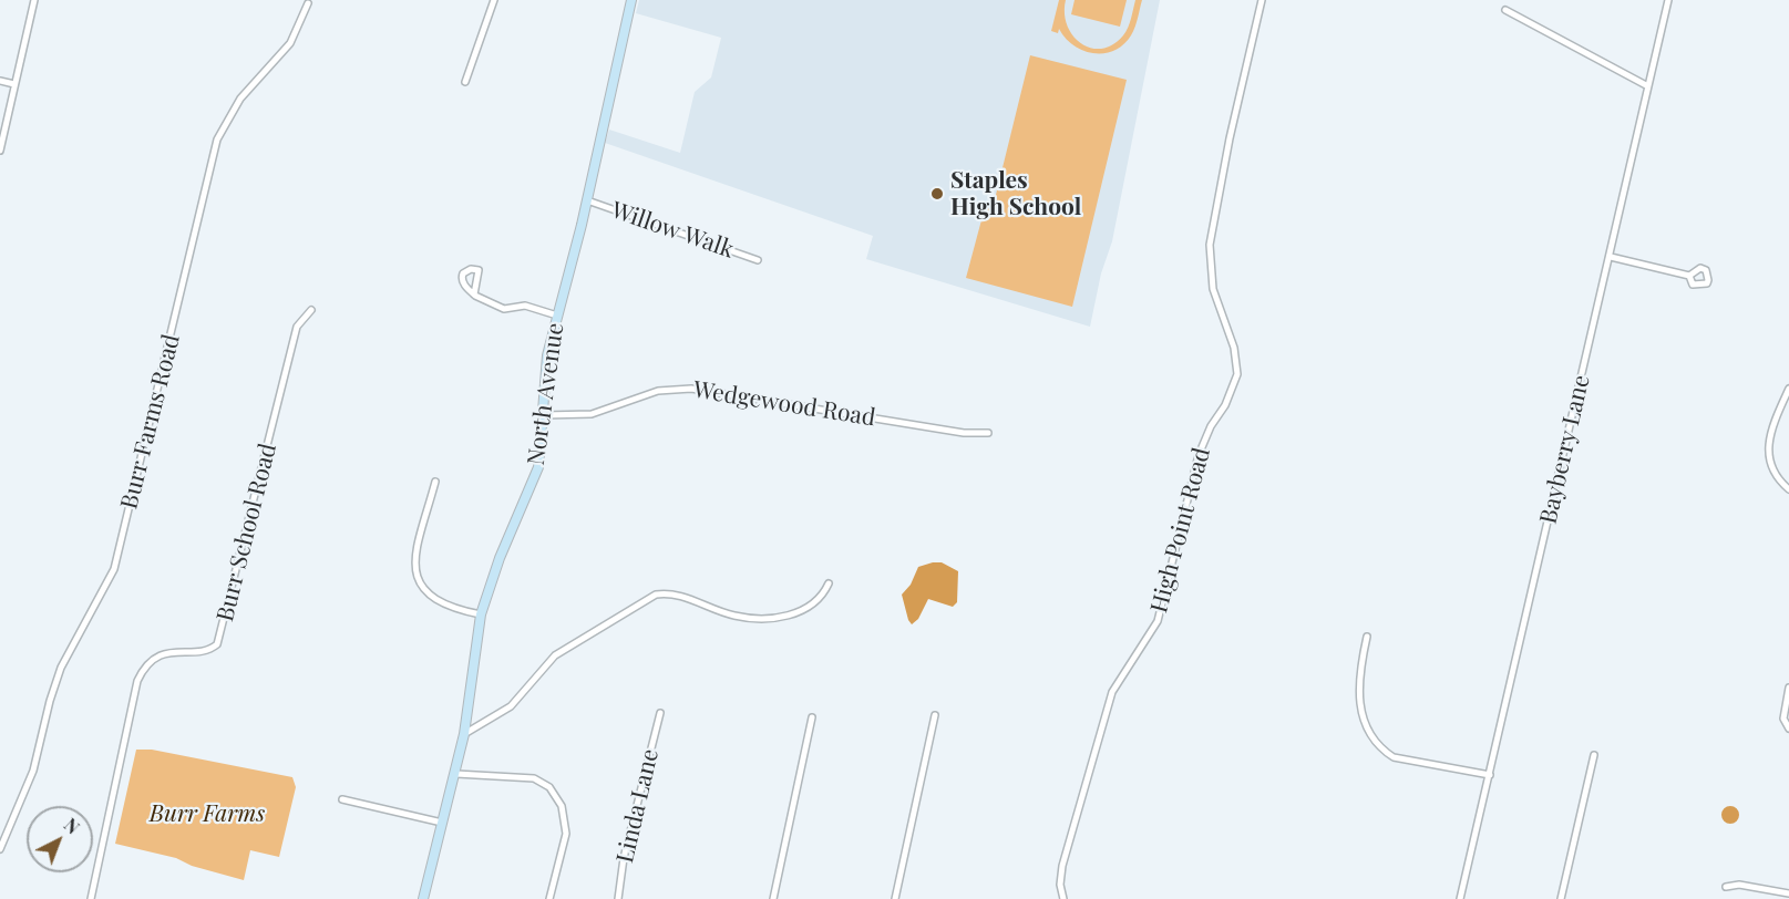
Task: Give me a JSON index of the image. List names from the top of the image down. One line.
{"streets":{"street":["Willow Walk","North Avenue","Wedgewood Road","Burr Farms Road","Bayberry Lane","High Point Road","Burr School Road","Linda Lane"]},"crossings":[["Willow Walk","North Avenue"],["North Avenue","Wedgewood Road"]],"parks":["Burr Farms"],"places":["Staples High School"],"north":"top right"}
